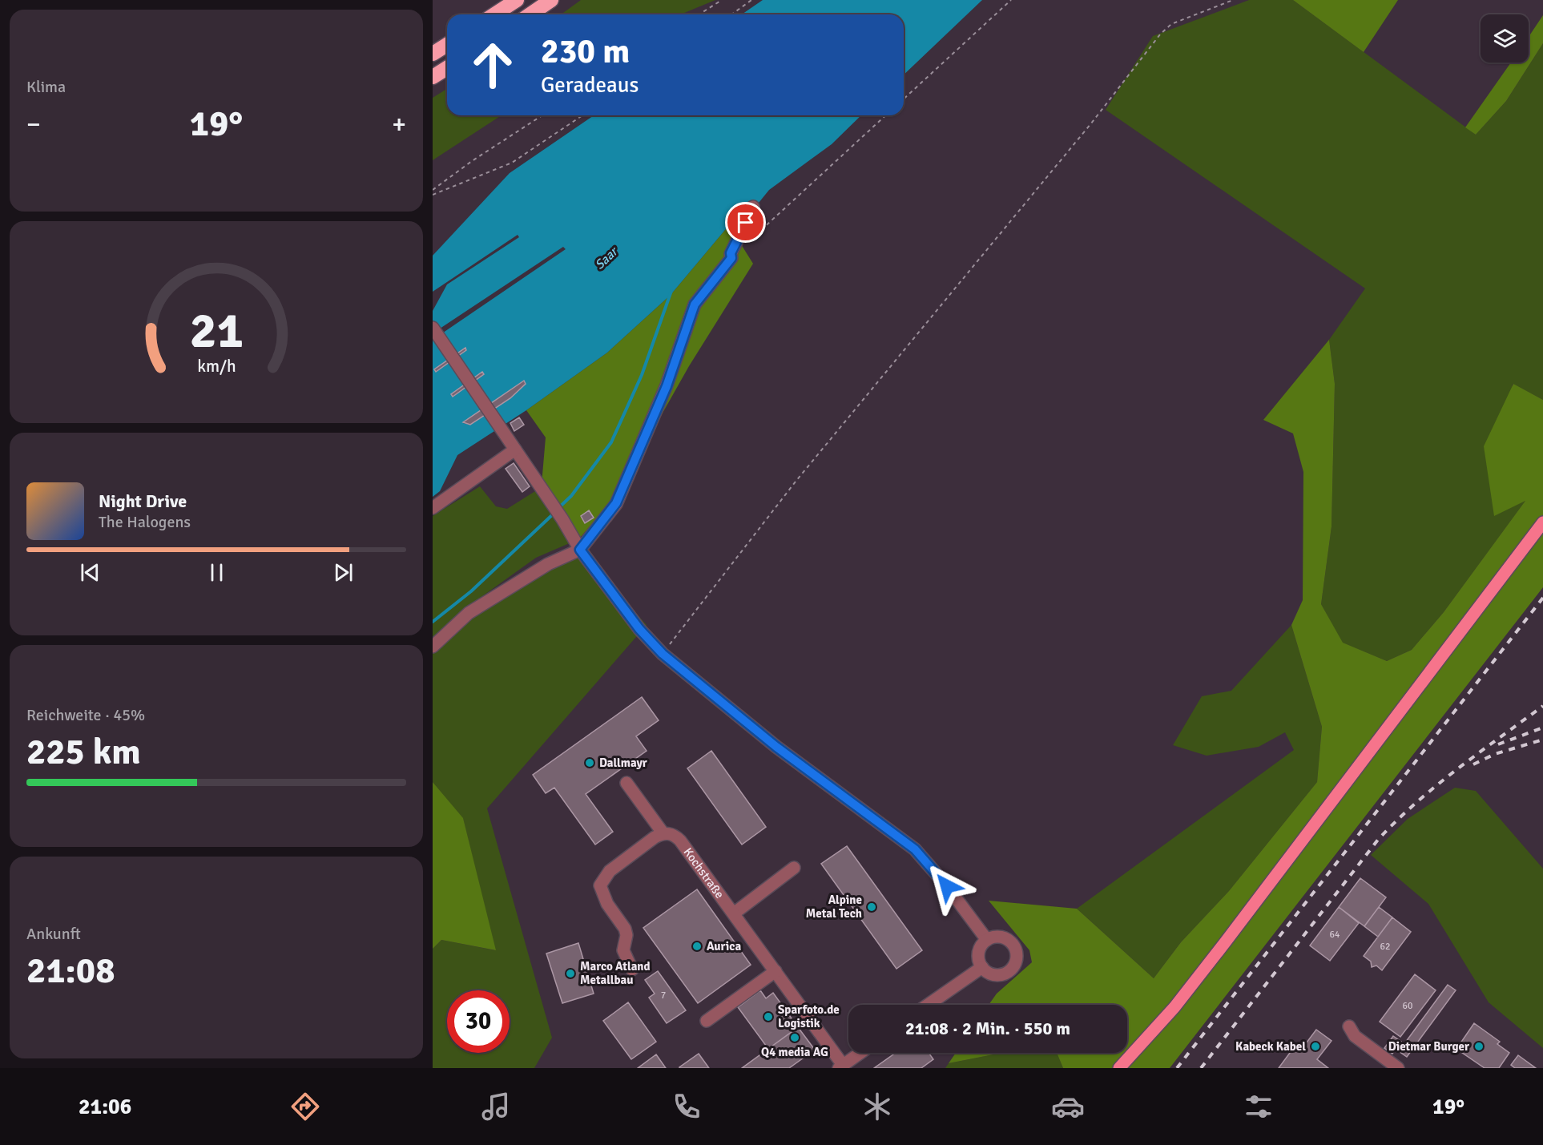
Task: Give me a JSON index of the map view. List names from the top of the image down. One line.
{"streets":{"street":["Kochstraße"]},"water":["Saar"],"places":["Dallmayr","Alpine Metal Tech","Aurica","Marco Atland Metallbau","Sparfoto.de Logistik","Q4 media AG","Kabeck Kabel","Dietmar Burger"],"house_numbers":["64","62","7","60"],"page":{"tile":["Klima",["Reichweite · 45%","225 km"],["Ankunft","21:08"]],"turn":["230 m","Geradeaus"],"heat":["−","19°","+"],"song":["Night Drive","The Halogens"],"limit":"30","trip":"21:08 · 2 Min. · 550 m","tabs":["21:06","19°"],"gauge":["21","km/h"]}}
